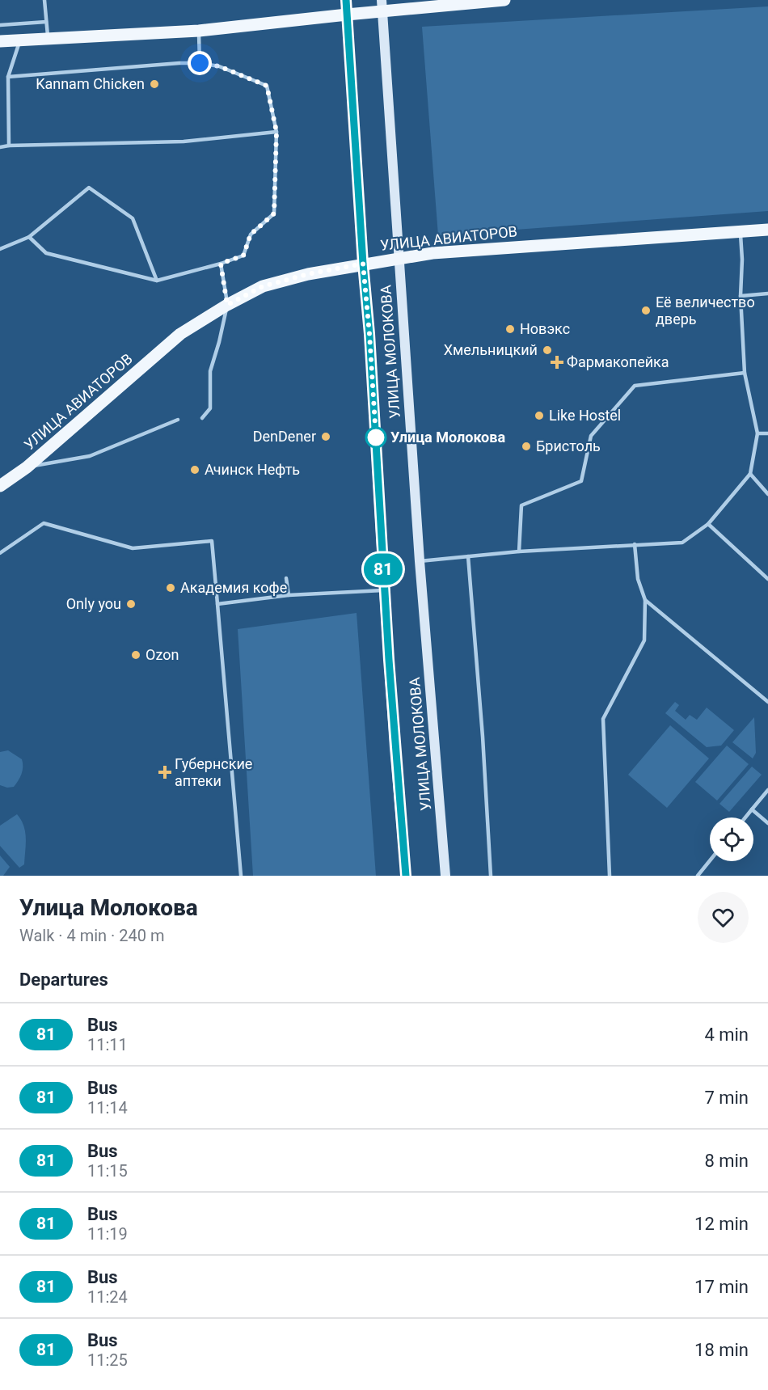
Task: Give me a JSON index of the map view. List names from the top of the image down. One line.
{"streets":{"main road":["УЛИЦА АВИАТОРОВ"],"street":["УЛИЦА МОЛОКОВА"]},"crossings":[["УЛИЦА АВИАТОРОВ","УЛИЦА МОЛОКОВА"]],"places":{"other":["Kannam Chicken","Её величество дверь","Новэкс","Хмельницкий","Like Hostel","DenDener","Улица Молокова","Бристоль","Ачинск Нефть","Академия кофе","Only you","Ozon"],"health":["Фармакопейка","Губернские аптеки"]},"lines":["bus line 81"],"page":{"on_map":"81","heading":[["Улица Молокова","Walk · 4 min · 240 m"],"Departures"],"list":[{"mark":"81","name":"Bus","note":"11:11","value":"4 min"},{"mark":"81","name":"Bus","note":"11:14","value":"7 min"},{"mark":"81","name":"Bus","note":"11:15","value":"8 min"},{"mark":"81","name":"Bus","note":"11:19","value":"12 min"},{"mark":"81","name":"Bus","note":"11:24","value":"17 min"},{"mark":"81","name":"Bus","note":"11:25","value":"18 min"}]}}
